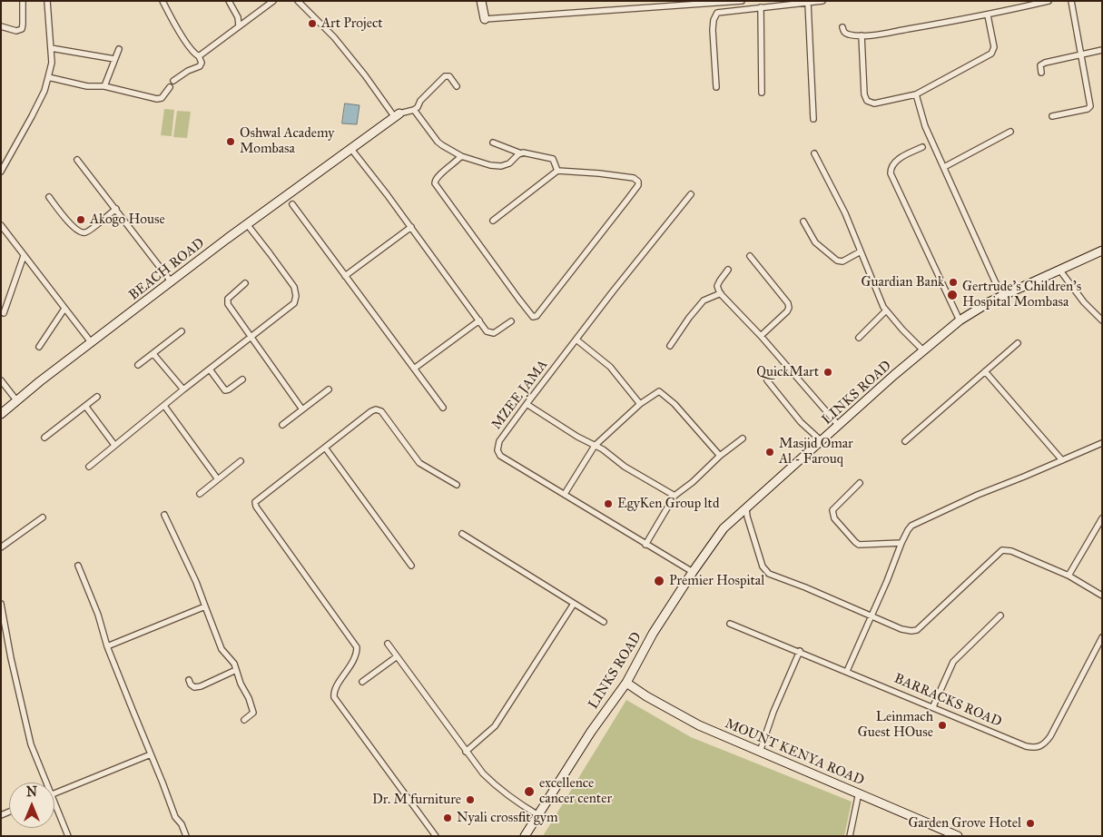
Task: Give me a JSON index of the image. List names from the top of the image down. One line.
{"streets":{"main road":["BEACH ROAD","LINKS ROAD","MOUNT KENYA ROAD"],"street":["MZEE JAMA","BARRACKS ROAD"]},"crossings":[["LINKS ROAD","MZEE JAMA"],["LINKS ROAD","MOUNT KENYA ROAD"]],"places":["Art Project","Oshwal Academy Mombasa","Akogo House","Guardian Bank","Gertrude's Children's Hospital Mombasa","QuickMart","Masjid Omar Al - Farouq","EgyKen Group ltd","Premier Hospital","Leinmach Guest HOuse","excellence cancer center","Dr. M furniture","Nyali crossfit gym","Garden Grove Hotel"],"north":"top"}
